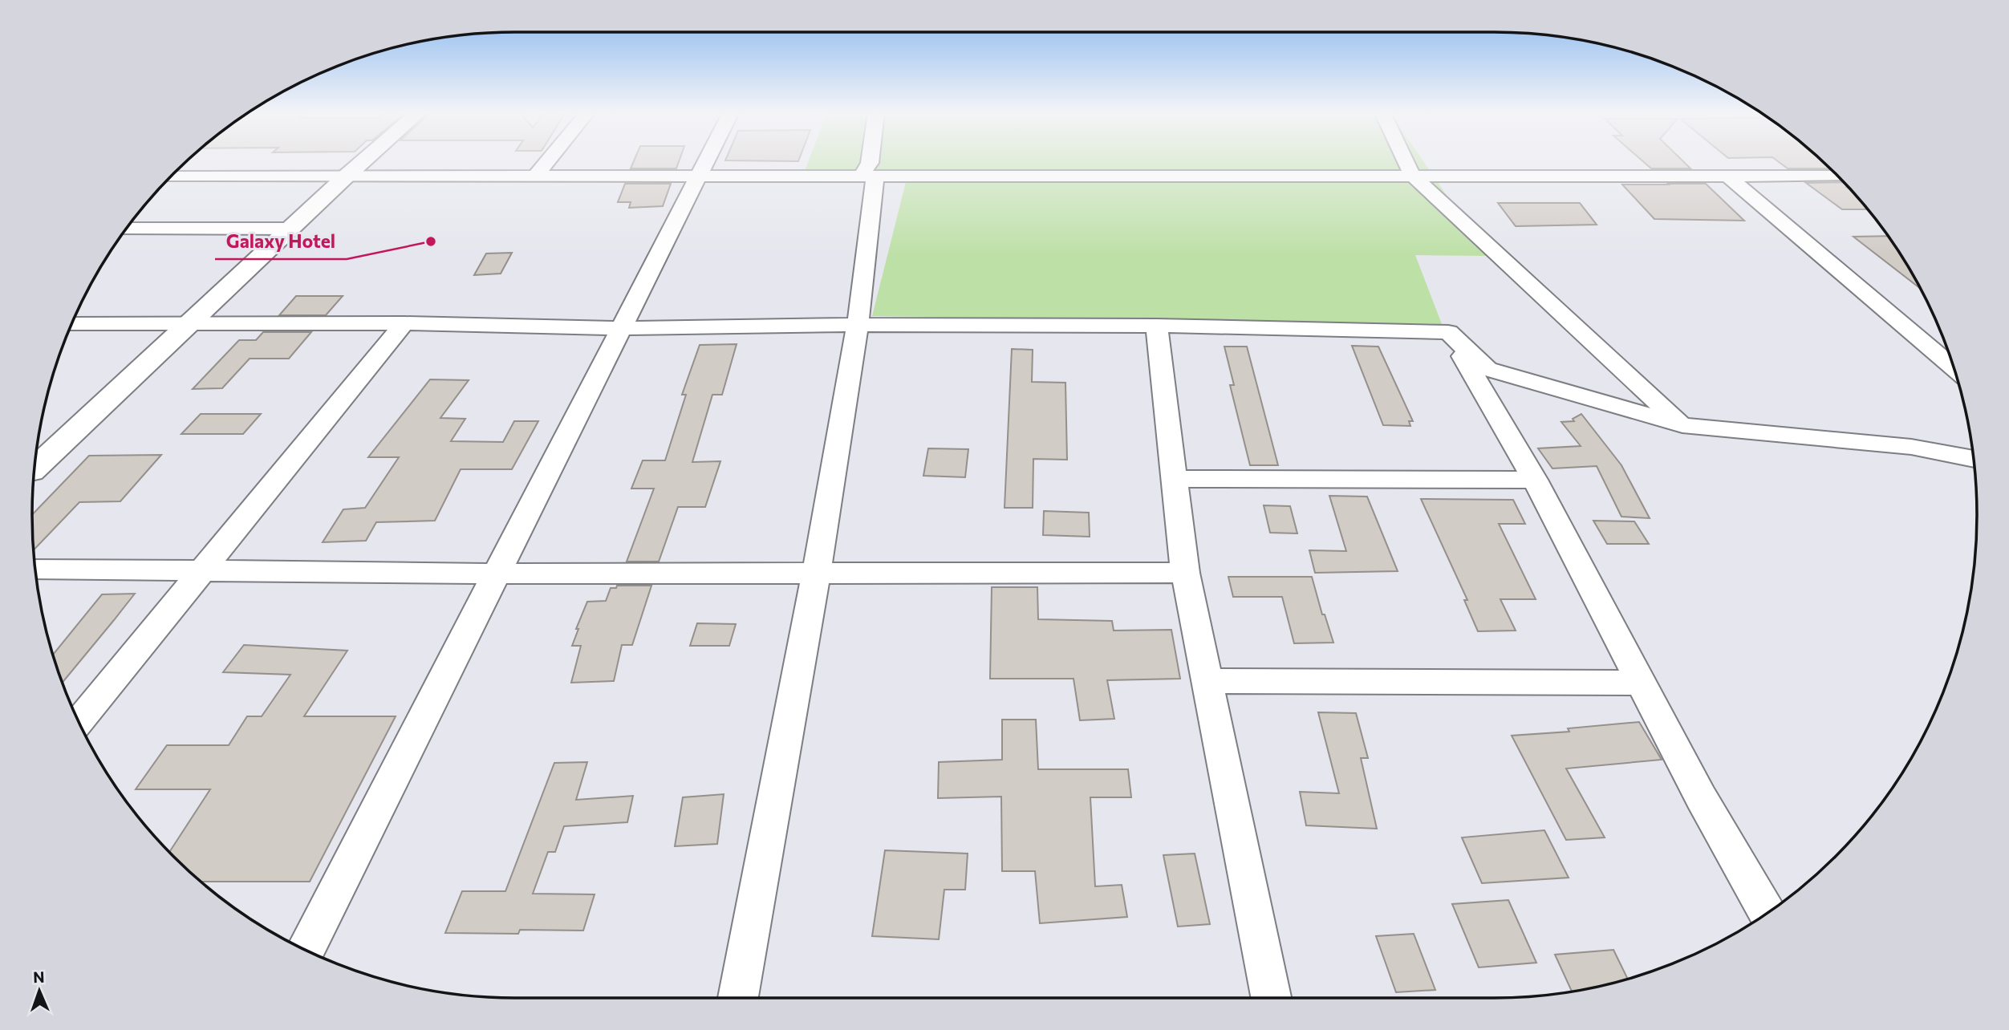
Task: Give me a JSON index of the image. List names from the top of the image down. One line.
{"places":["Galaxy Hotel"],"north":"top"}
